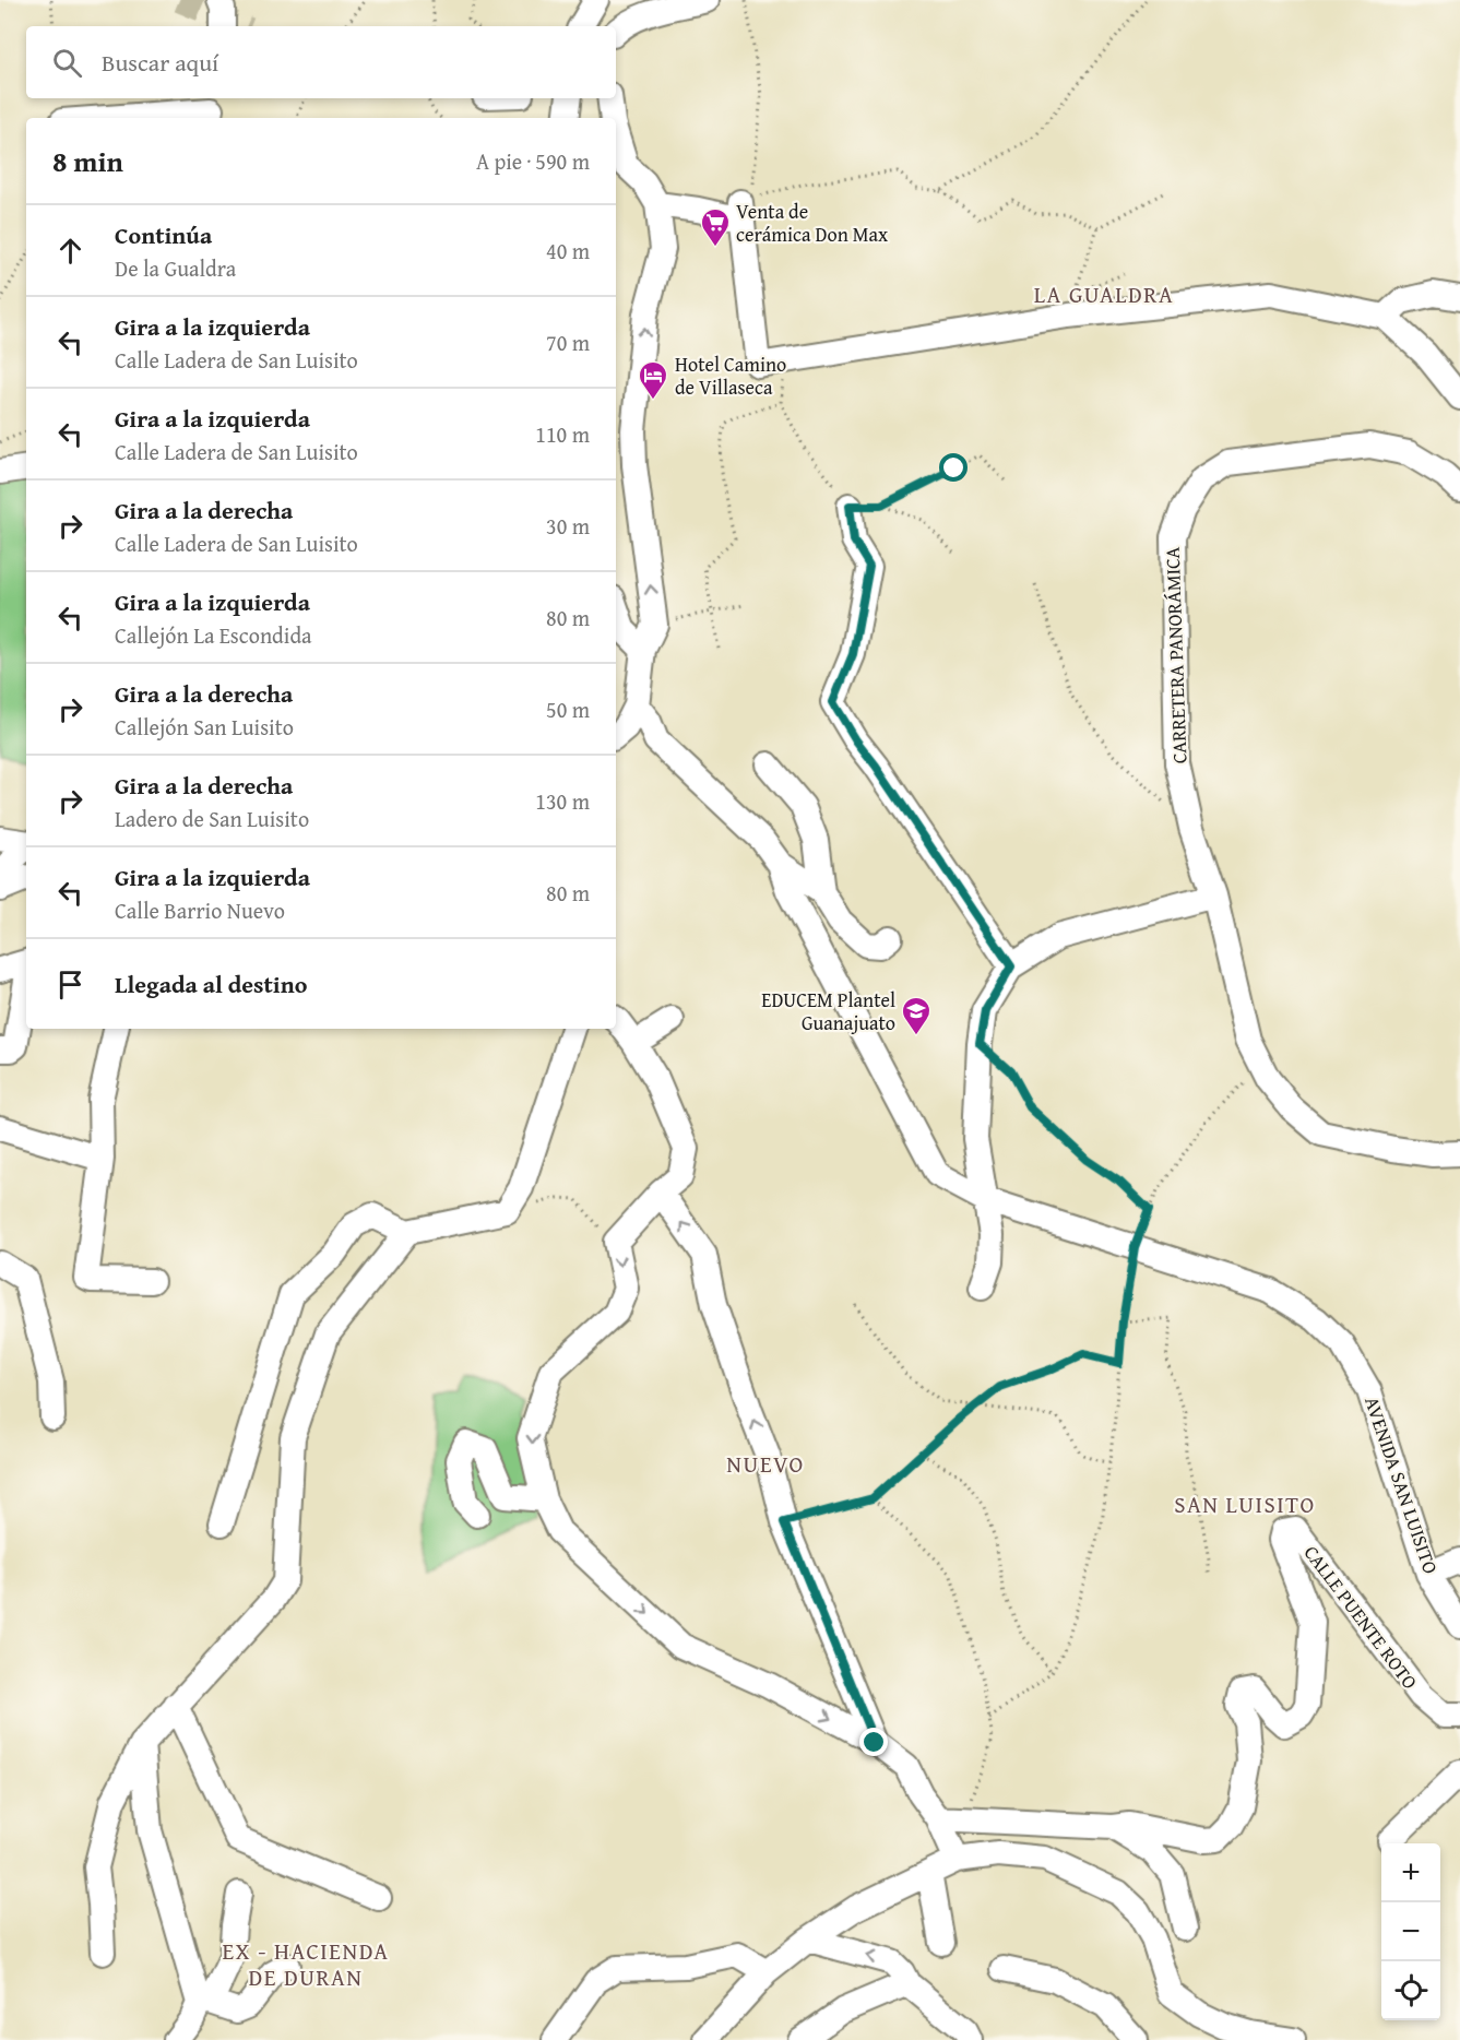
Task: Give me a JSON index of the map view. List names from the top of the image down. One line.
{"streets":{"street":["CARRETERA PANORÁMICA","AVENIDA SAN LUISITO","CALLE PUENTE ROTO"]},"districts":["LA GUALDRA","NUEVO","SAN LUISITO","EX - HACIENDA DE DURAN"],"places":{"supermarket":["Venta de cerámica Don Max"],"hotel":["Hotel Camino de Villaseca"],"school or university":["EDUCEM Plantel Guanajuato"]},"page":{"search":"Buscar aquí","heading":["8 min","A pie · 590 m"],"list":[["Continúa","De la Gualdra","40 m"],["Gira a la izquierda","Calle Ladera de San Luisito","70 m"],["Gira a la izquierda","Calle Ladera de San Luisito","110 m"],["Gira a la derecha","Calle Ladera de San Luisito","30 m"],["Gira a la izquierda","Callejón La Escondida","80 m"],["Gira a la derecha","Callejón San Luisito","50 m"],["Gira a la derecha","Ladero de San Luisito","130 m"],["Gira a la izquierda","Calle Barrio Nuevo","80 m"],"Llegada al destino"],"map_buttons":["+","−"]}}
